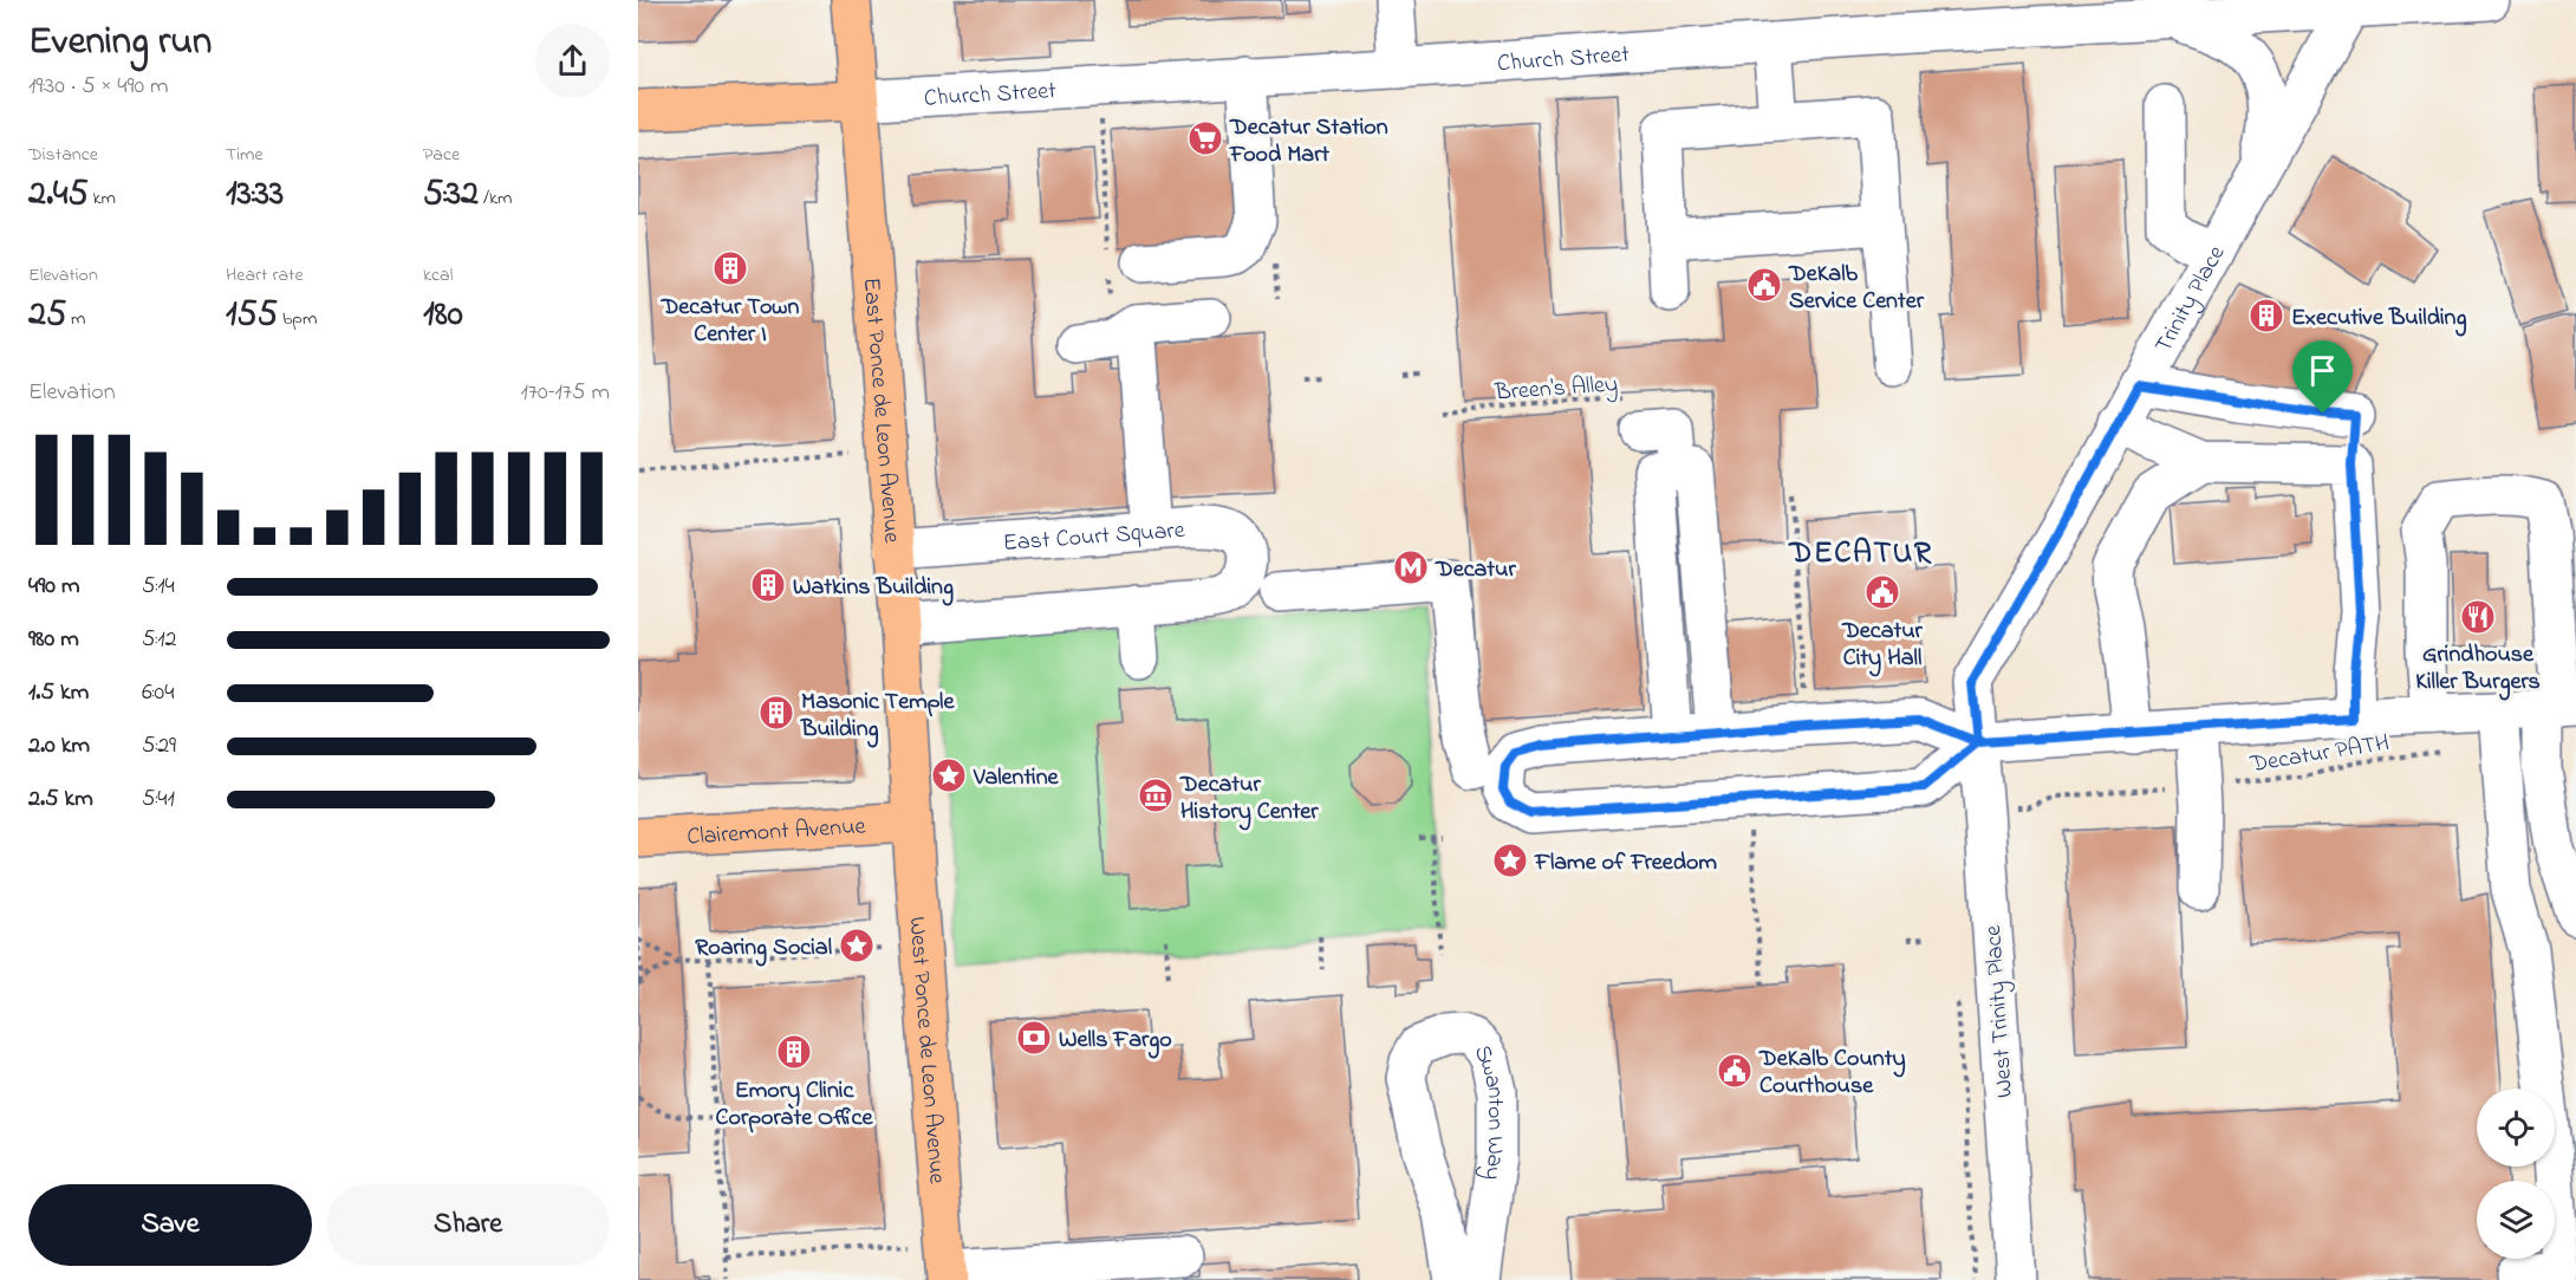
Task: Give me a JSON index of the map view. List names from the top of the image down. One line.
{"streets":{"main road":["Church Street","East Ponce de Leon Avenue","Clairemont Avenue","West Ponce de Leon Avenue"],"street":["Trinity Place","East Court Square","West Trinity Place","Swanton Way"],"path":["Breen's Alley","Decatur PATH"]},"crossings":[["Church Street","Trinity Place"],["Church Street","East Ponce de Leon Avenue"],["Trinity Place","West Trinity Place"],["East Ponce de Leon Avenue","East Court Square"],["East Ponce de Leon Avenue","Clairemont Avenue"],["East Ponce de Leon Avenue","West Ponce de Leon Avenue"],["Clairemont Avenue","West Ponce de Leon Avenue"]],"districts":["DECATUR"],"places":{"supermarket":["Decatur Station Food Mart"],"building":["Decatur Town Center I","Executive Building","Watkins Building","Masonic Temple Building","Emory Clinic Corporate Office"],"public building":["DeKalb Service Center","Decatur City Hall","DeKalb County Courthouse"],"metro station":["Decatur"],"restaurant":["Grindhouse Killer Burgers"],"place":["Valentine","Flame of Freedom","Roaring Social"],"museum":["Decatur History Center"],"bank":["Wells Fargo"]},"page":{"heading":["Evening run","19:30 · 5 × 490 m"],"stats":[["Distance","2.45 km"],["Time","13:33"],["Pace","5:32 /km"],["Elevation","25 m"],["Heart rate","155 bpm"],["kcal","180"]],"chart":["Elevation","170–175 m"],"list":[{"name":"490 m","note":"5:14"},{"name":"980 m","note":"5:12"},{"name":"1.5 km","note":"6:04"},{"name":"2.0 km","note":"5:29"},{"name":"2.5 km","note":"5:41"}],"buttons":["Save","Share"]}}
